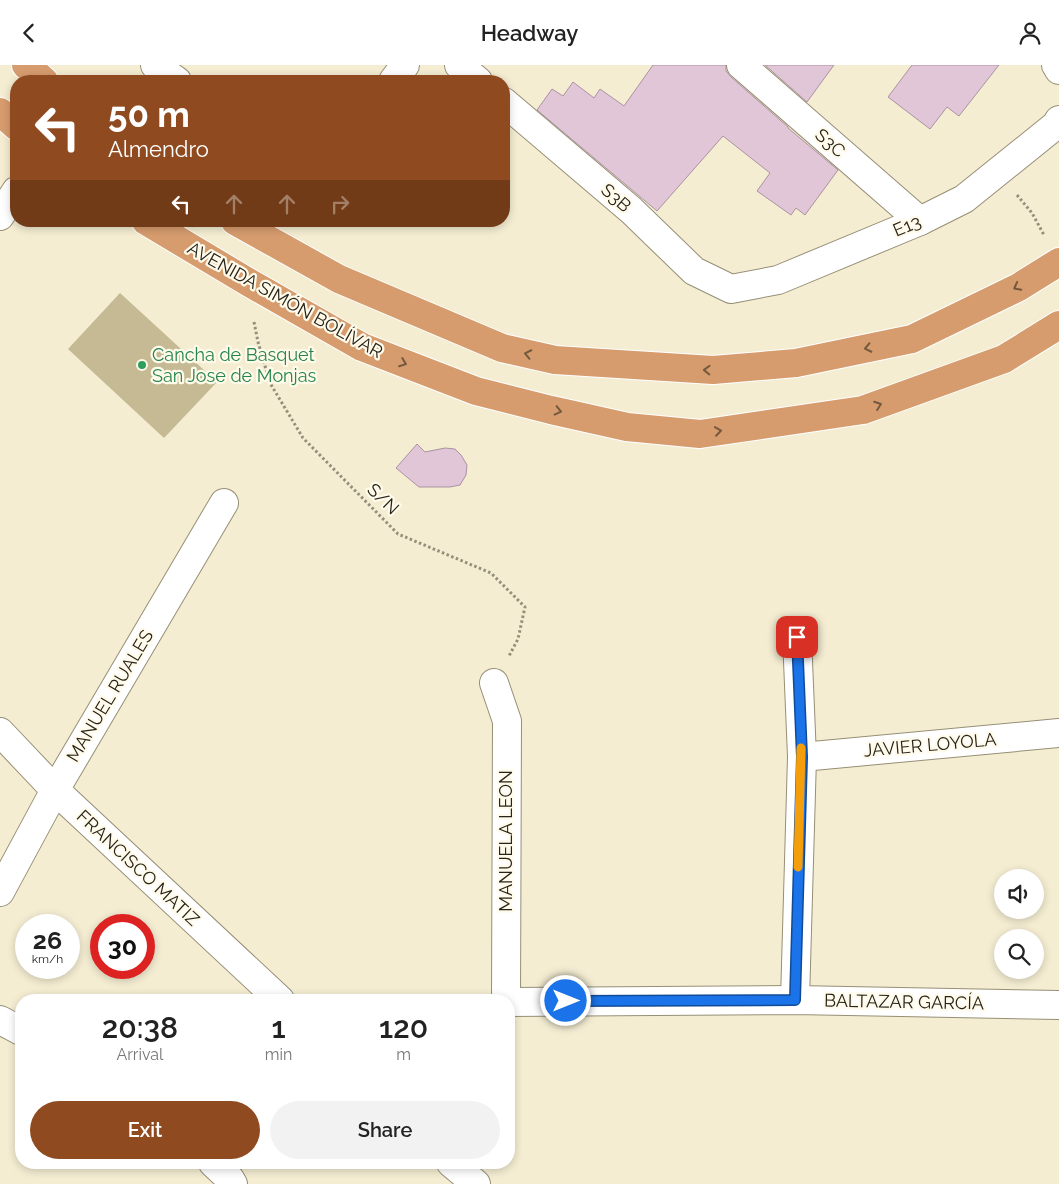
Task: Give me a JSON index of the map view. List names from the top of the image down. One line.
{"streets":{"highway":["AVENIDA SIMÓN BOLÍVAR"],"street":["S3C","S3B","E13","MANUEL RUALES","JAVIER LOYOLA","MANUELA LEON","FRANCISCO MATIZ","BALTAZAR GARCÍA"],"path":["S/N"]},"crossings":[["S3C","E13"],["S3B","E13"],["AVENIDA SIMÓN BOLÍVAR","S/N"],["S/N","MANUELA LEON"],["MANUEL RUALES","FRANCISCO MATIZ"]],"places":["Cancha de Basquet San Jose de Monjas"],"page":{"header":"Headway","turn":["50 m","Almendro"],"speed":"26 km/h","limit":"30","eta":["20:38","Arrival","1","min","120","m"],"buttons":["Exit","Share"]}}
